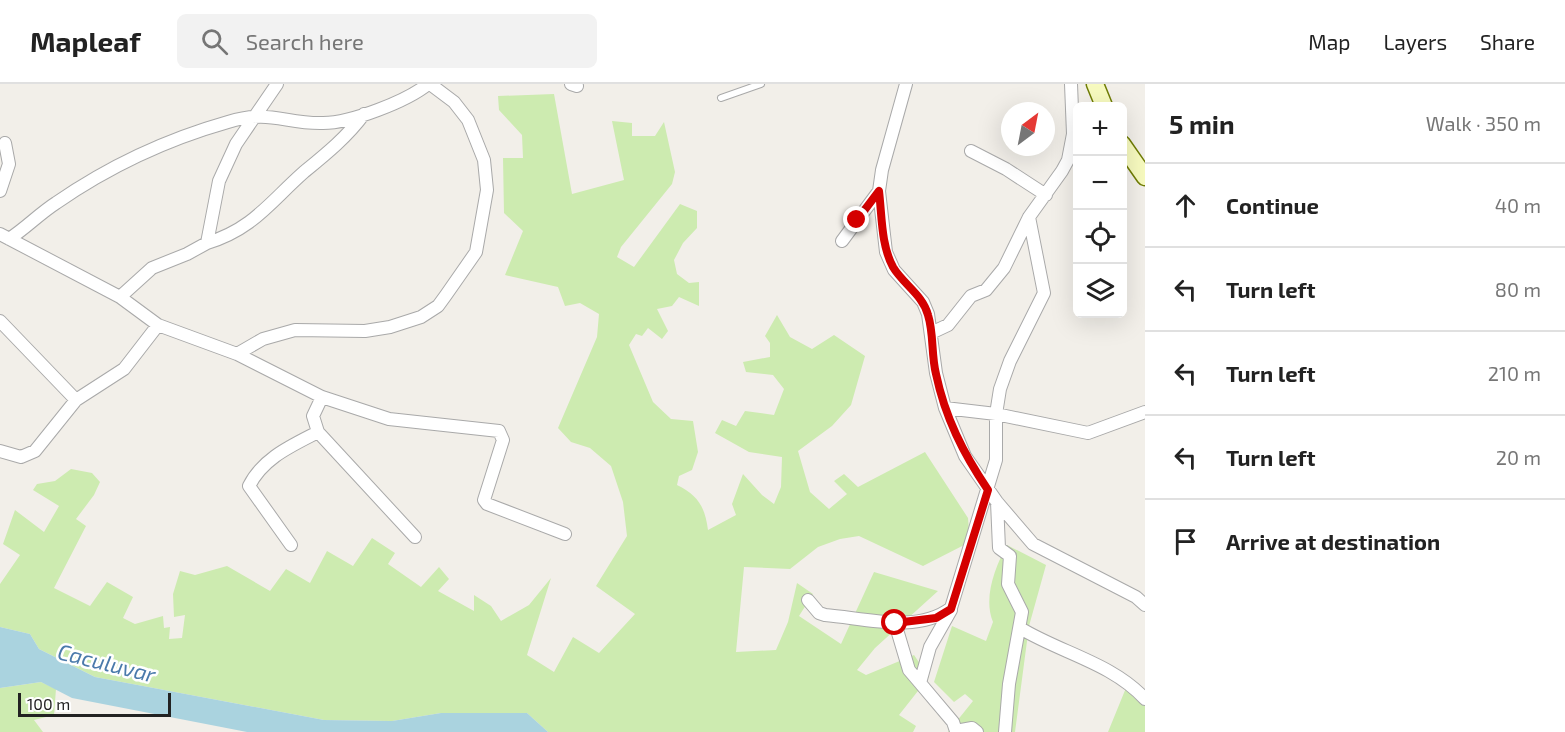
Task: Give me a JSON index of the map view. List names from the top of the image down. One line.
{"water":["Caculuvar"],"scale_bar":"100 m","north":"top right","page":{"header":"Mapleaf","search":"Search here","nav":["Map","Layers","Share"],"heading":["5 min","Walk · 350 m"],"map_buttons":["+","−"],"list":[["Continue","40 m"],["Turn left","80 m"],["Turn left","210 m"],["Turn left","20 m"],"Arrive at destination"],"scale":"100 m"}}
